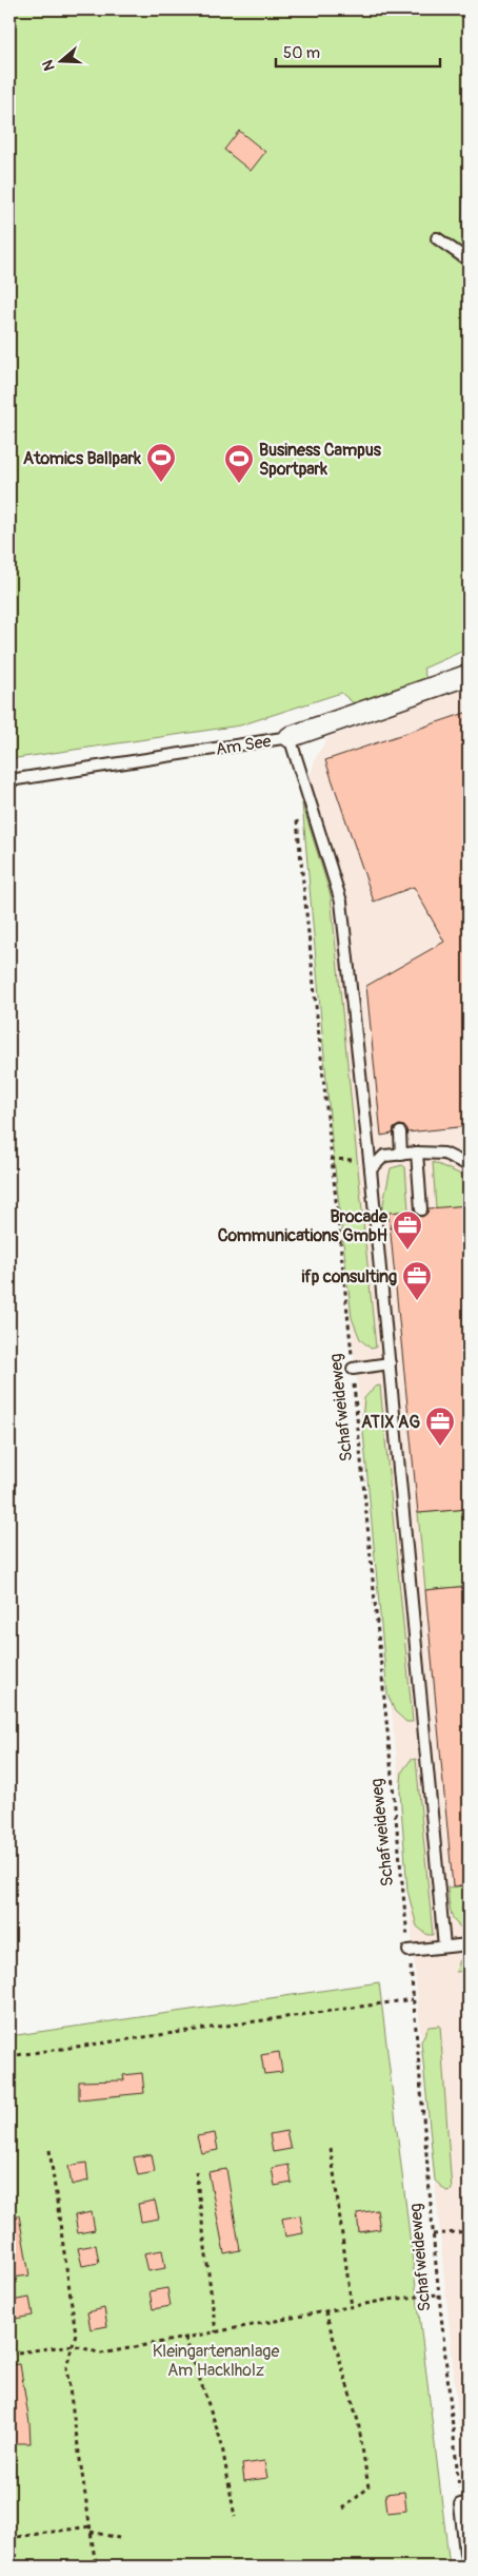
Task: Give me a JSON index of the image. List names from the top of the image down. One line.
{"streets":{"street":["Am See"],"path":["Schafweideweg"]},"parks":["Kleingartenanlage Am Hacklholz"],"places":{"sports":["Atomics Ballpark","Business Campus Sportpark"],"office":["Brocade Communications GmbH","ifp consulting","ATIX AG"]},"scale_bar":"50 m","north":"left"}
